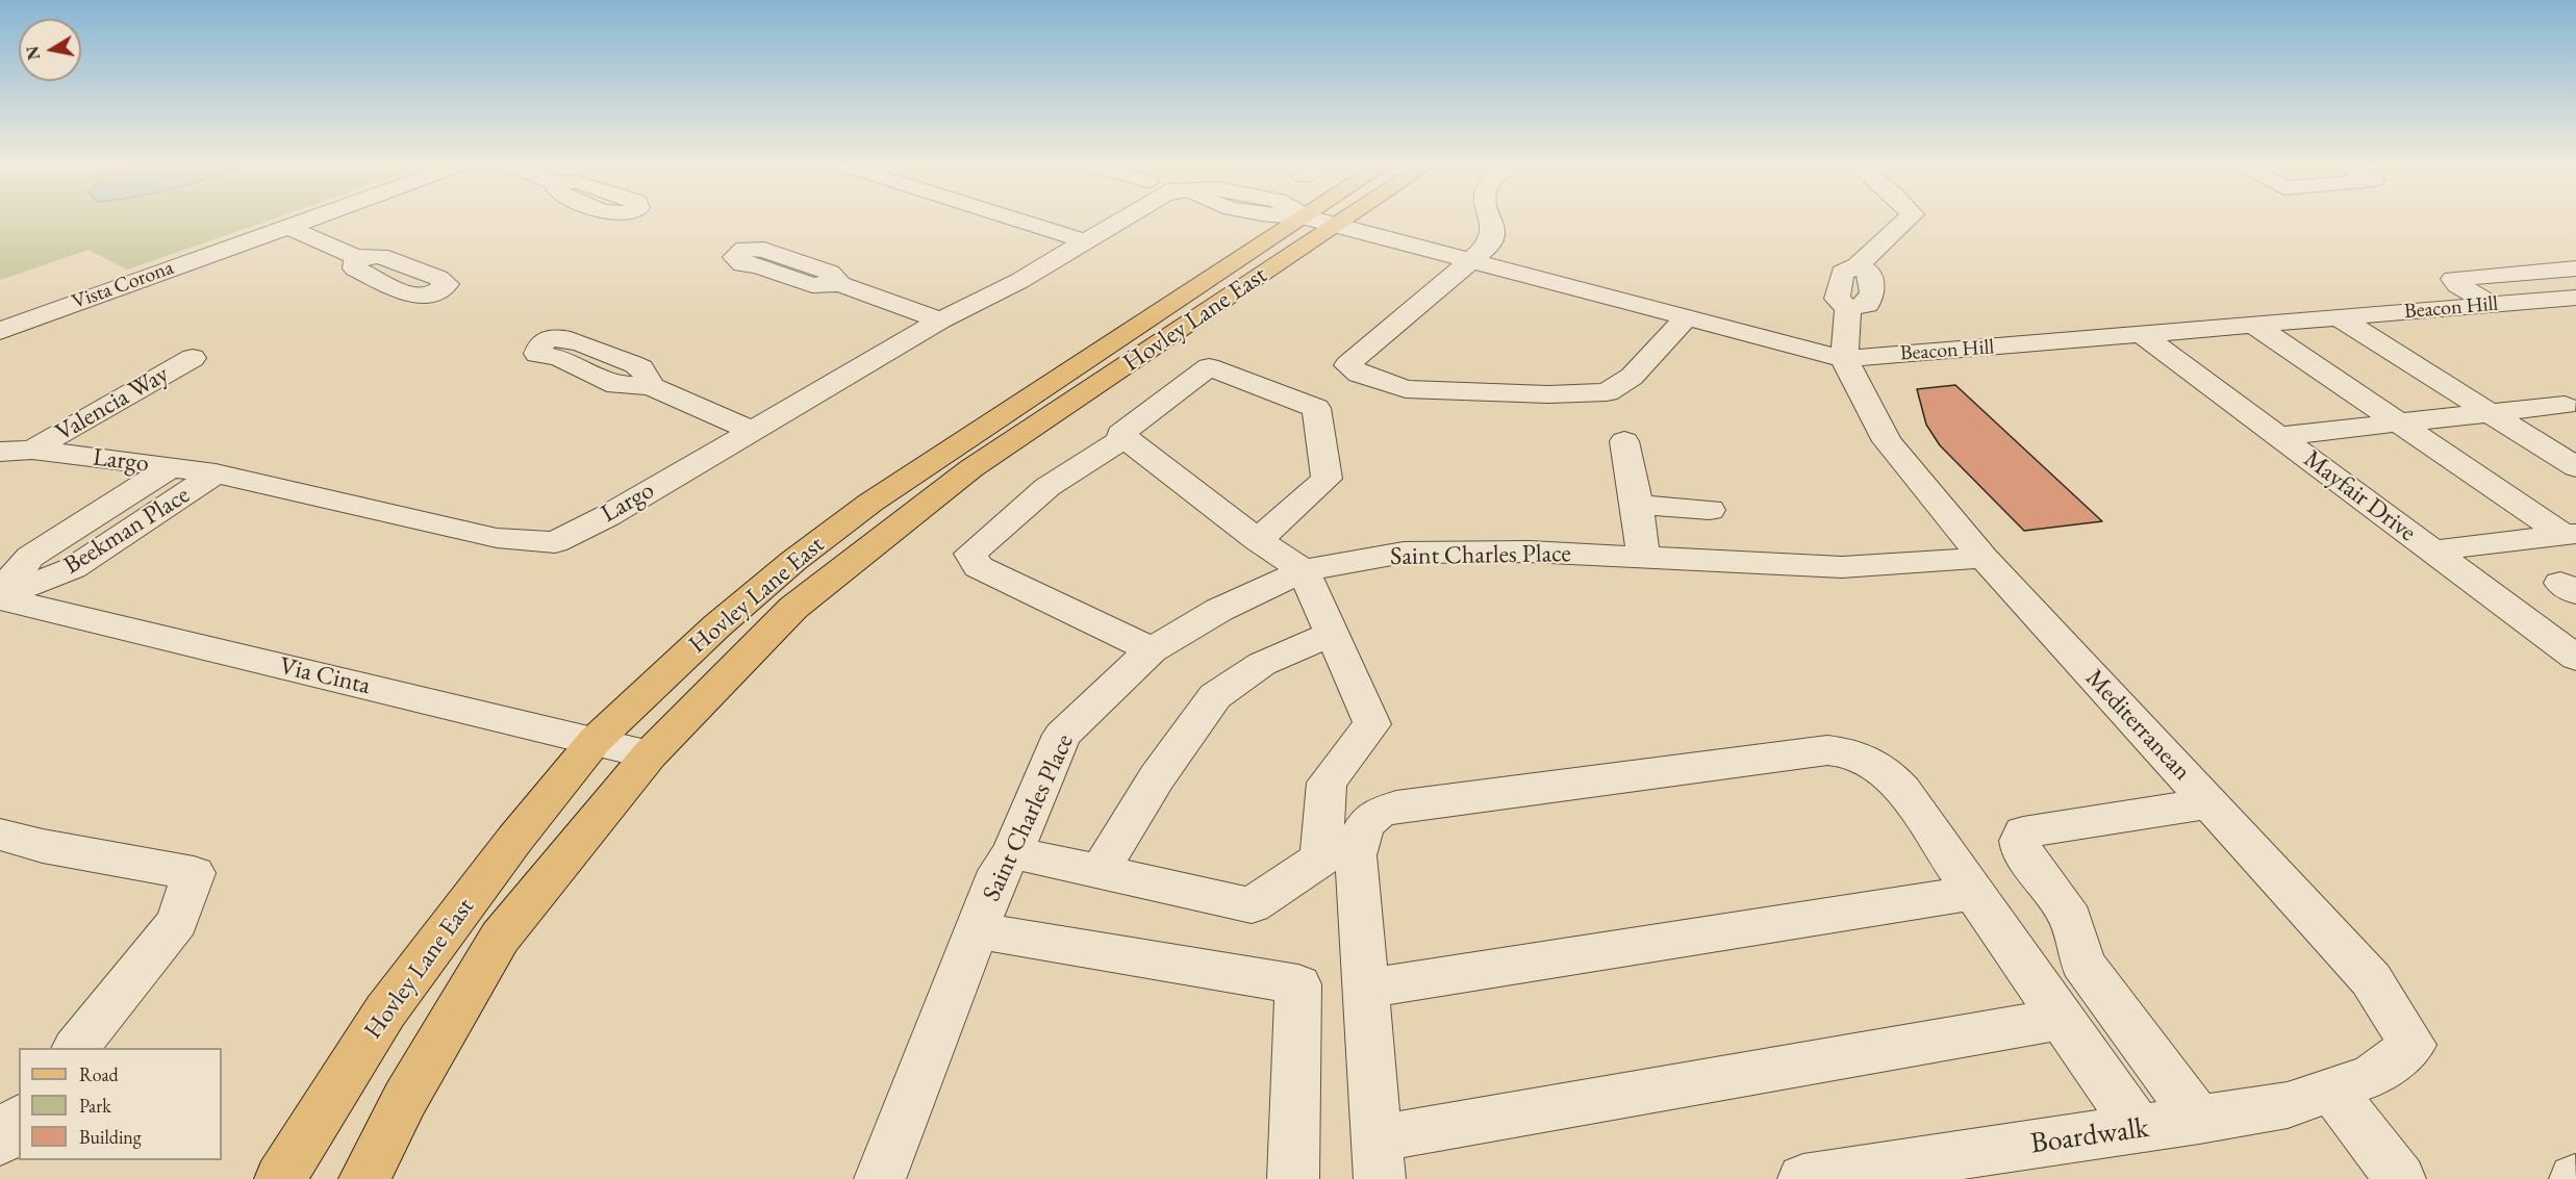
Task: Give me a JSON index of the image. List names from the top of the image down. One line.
{"streets":{"main road":["Hovley Lane East"],"street":["Vista Corona","Beacon Hill","Valencia Way","Largo","Mayfair Drive","Beekman Place","Saint Charles Place","Via Cinta","Mediterranean","Boardwalk"]},"crossings":[["Beacon Hill","Hovley Lane East"],["Beacon Hill","Largo"],["Beacon Hill","Mayfair Drive"],["Beacon Hill","Mediterranean"],["Hovley Lane East","Largo"],["Hovley Lane East","Via Cinta"],["Valencia Way","Largo"],["Largo","Beekman Place"],["Beekman Place","Via Cinta"],["Saint Charles Place","Mediterranean"],["Mediterranean","Boardwalk"]],"legend":["Road","Park","Building"],"north":"left"}
